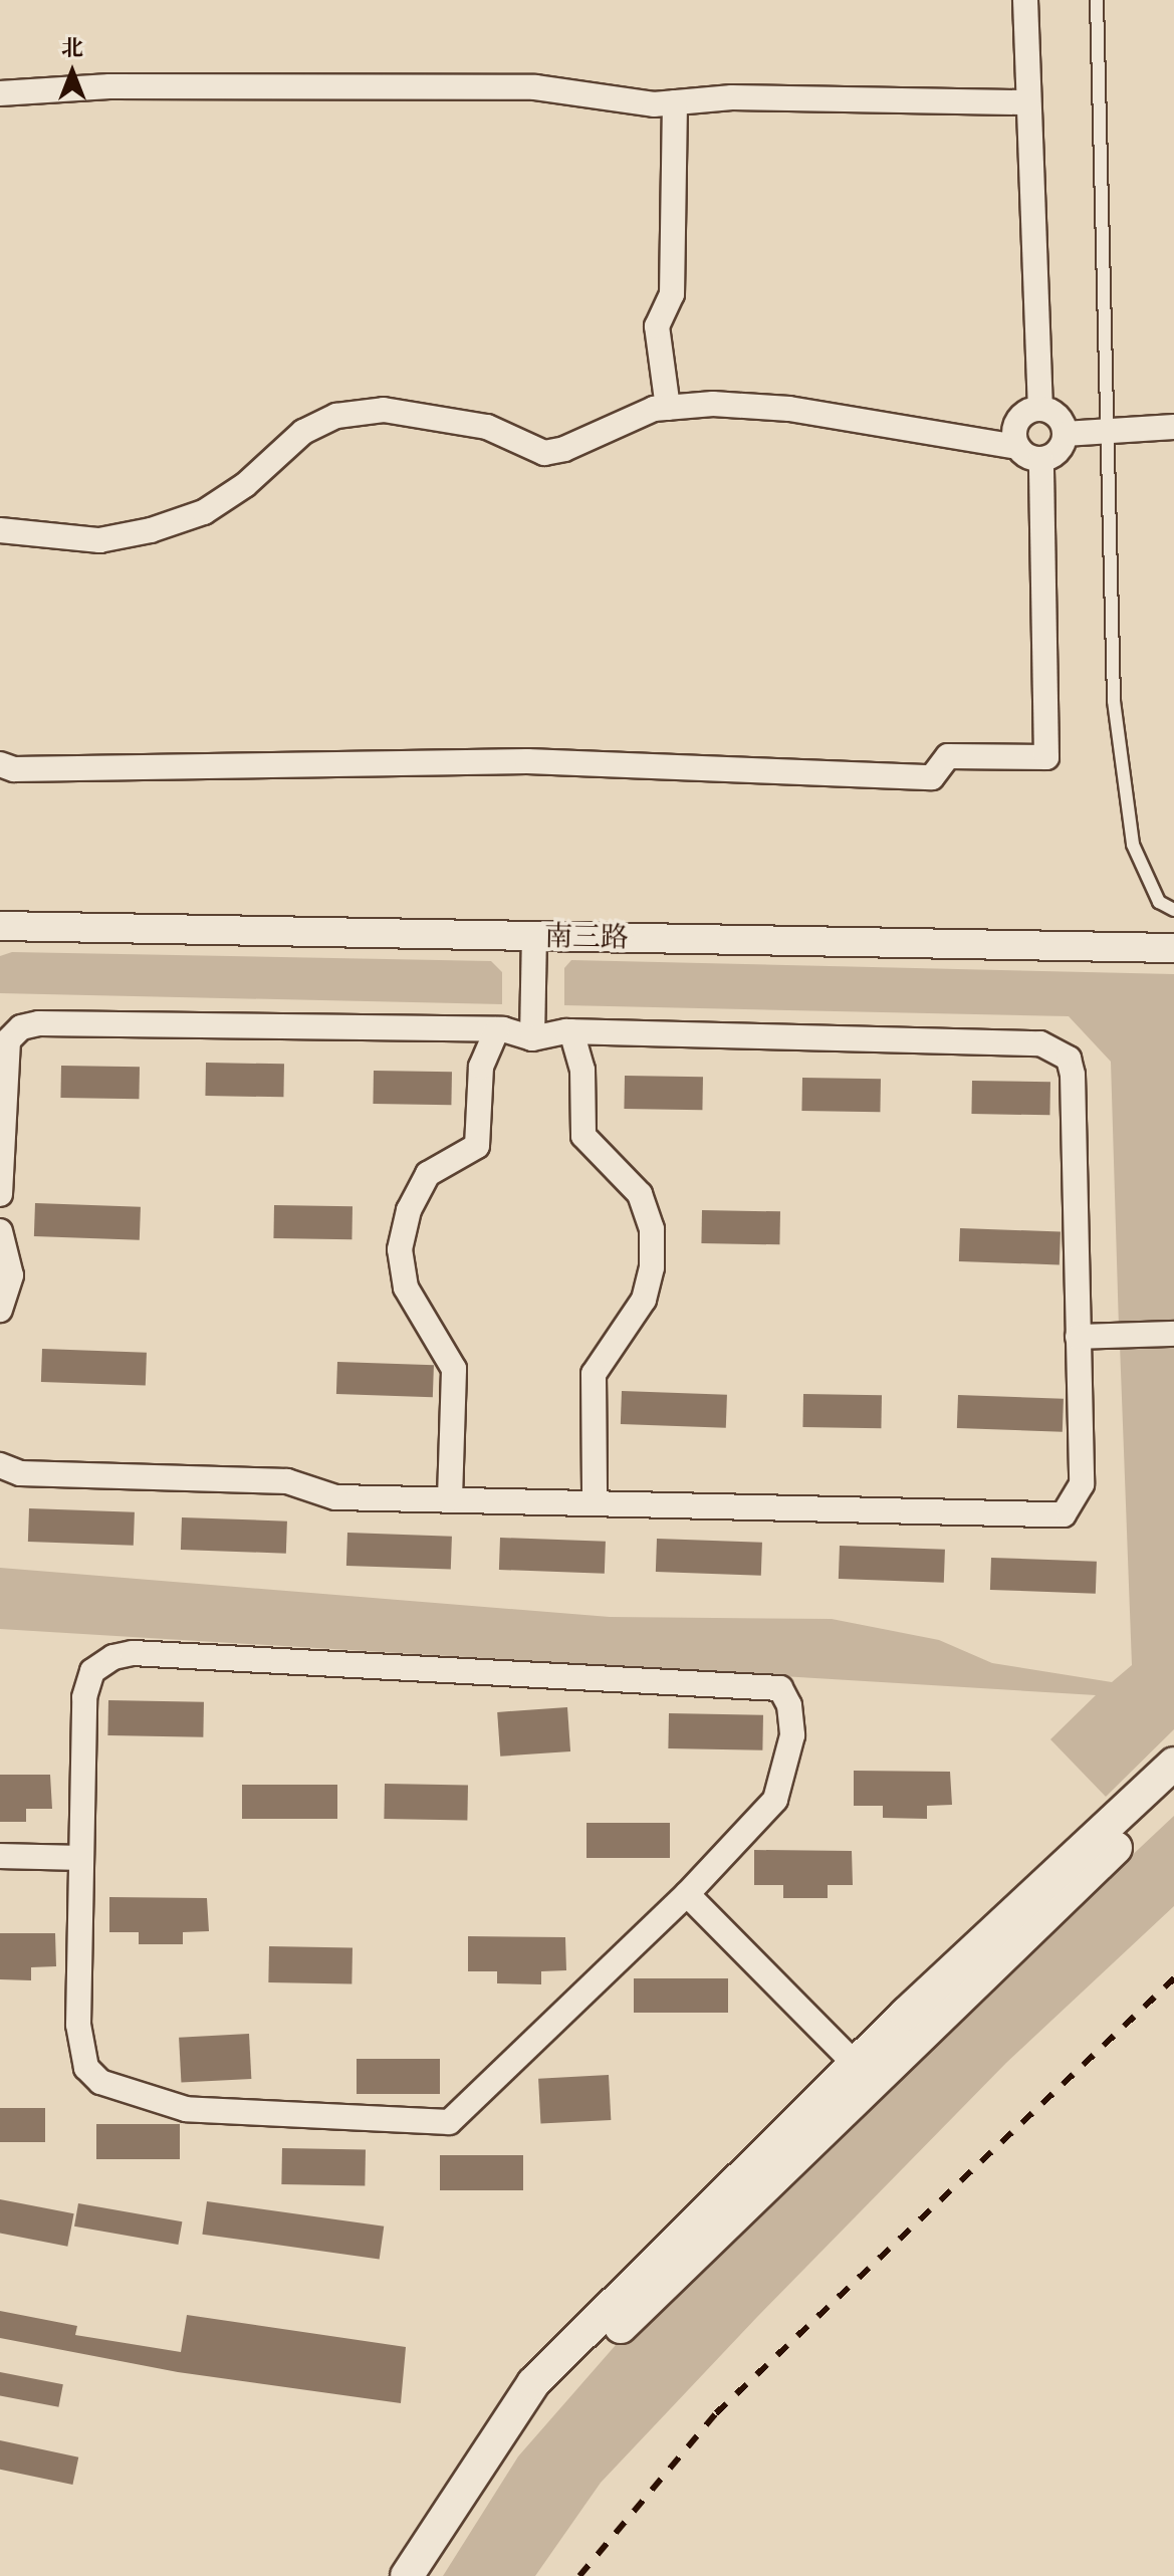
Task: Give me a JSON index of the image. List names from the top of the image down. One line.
{"streets":{"street":["南三路"]},"north":"top"}
